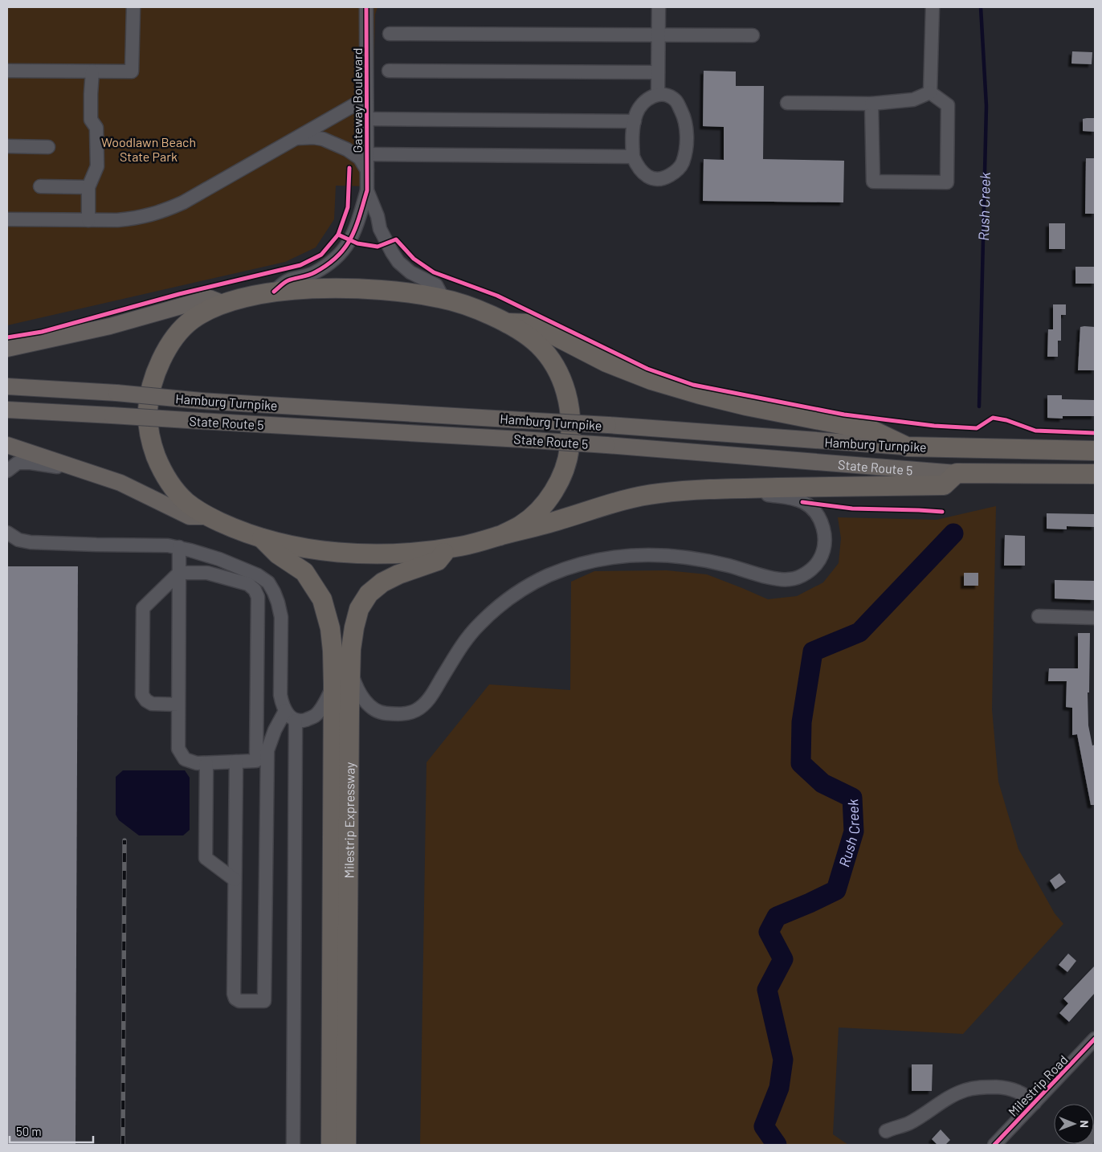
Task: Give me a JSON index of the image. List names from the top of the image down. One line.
{"streets":{"highway":["Hamburg Turnpike","State Route 5","Milestrip Expressway"],"street":["Gateway Boulevard","Milestrip Road"]},"water":["Rush Creek"],"parks":["Woodlawn Beach State Park"],"scale_bar":"50 m","north":"right"}
